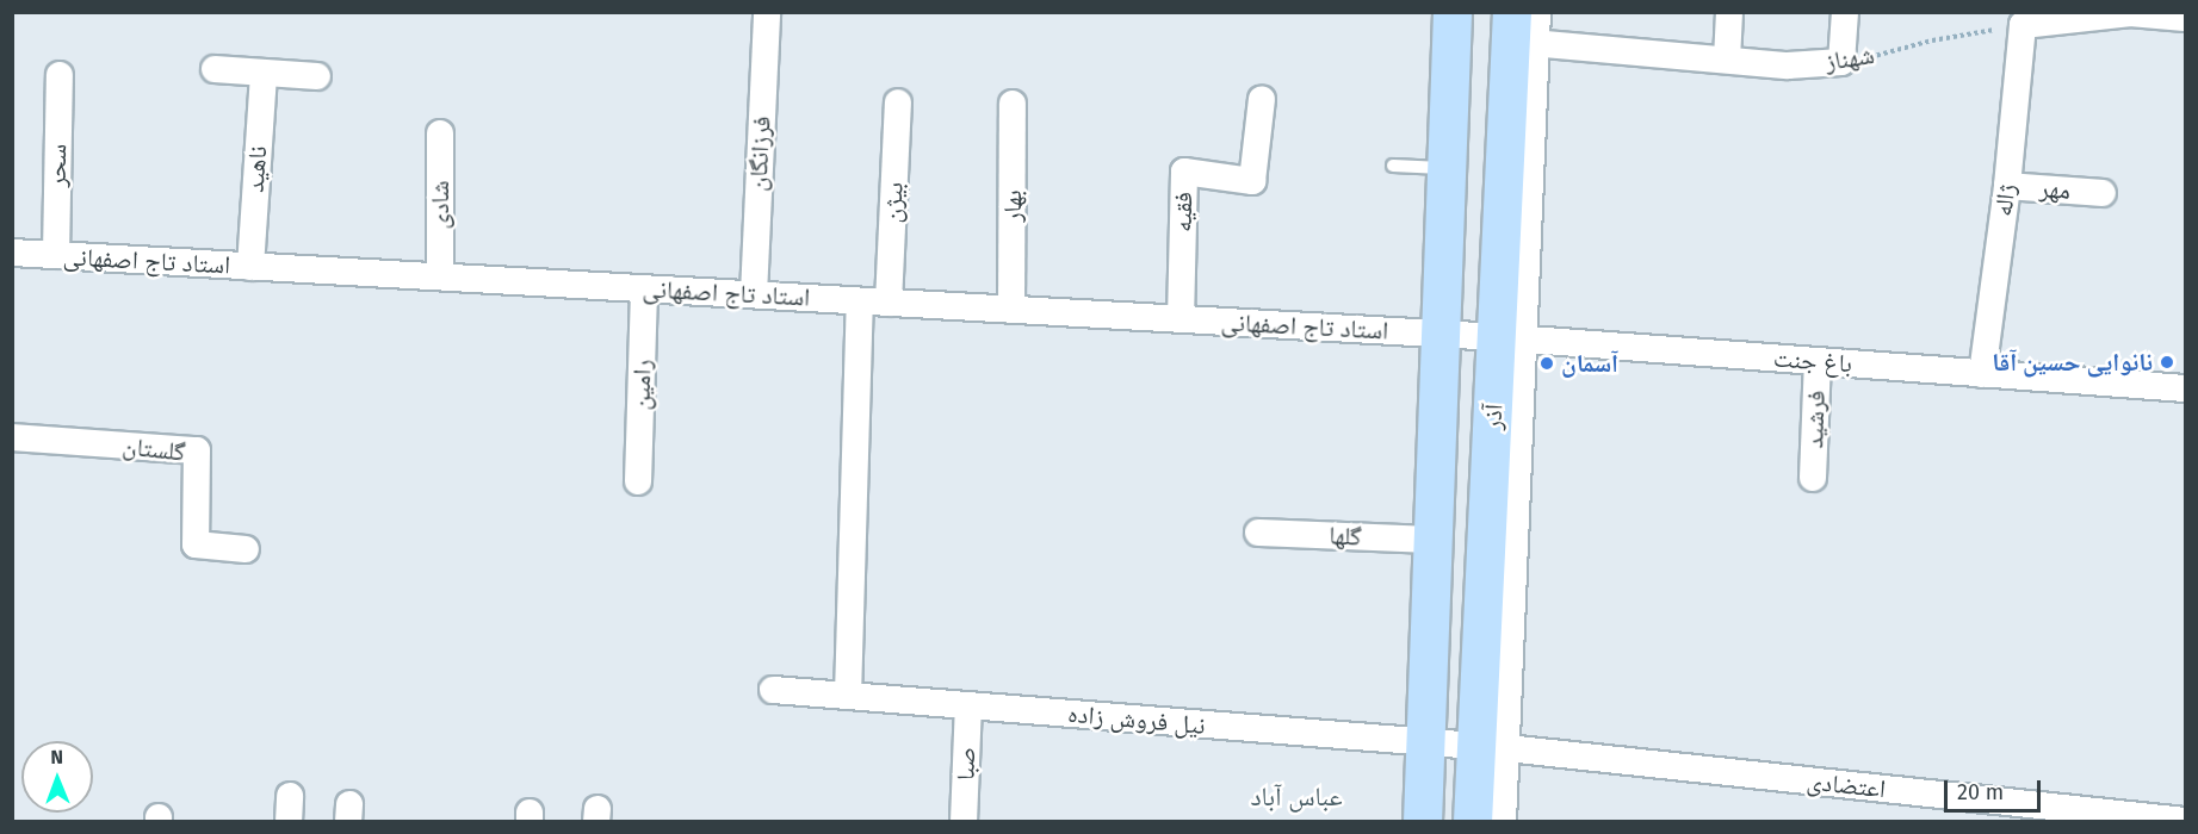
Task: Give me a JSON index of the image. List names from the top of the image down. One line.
{"streets":{"main road":["آذر"],"street":["شهناز","فرزانگان","سحر","ناهید","مهر","ژاله","بیژن","شادی","بهار","فقیه","استاد تاج اصفهانی","باغ جنت","رامین","فرشید","گلستان","گلها","نیل فروش زاده","صبا","اعتضادی"]},"crossings":[["شهناز","ژاله"],["شهناز","آذر"],["فرزانگان","استاد تاج اصفهانی"],["سحر","استاد تاج اصفهانی"],["ناهید","استاد تاج اصفهانی"],["مهر","ژاله"],["ژاله","باغ جنت"],["بیژن","استاد تاج اصفهانی"],["شادی","استاد تاج اصفهانی"],["بهار","استاد تاج اصفهانی"],["فقیه","استاد تاج اصفهانی"],["استاد تاج اصفهانی","باغ جنت"],["استاد تاج اصفهانی","رامین"],["باغ جنت","آذر"],["باغ جنت","فرشید"],["آذر","نیل فروش زاده"],["آذر","اعتضادی"],["نیل فروش زاده","صبا"],["نیل فروش زاده","اعتضادی"]],"districts":["عباس آباد"],"places":["نانوایی حسین آقا","آسمان"],"scale_bar":"20 m","north":"top"}
